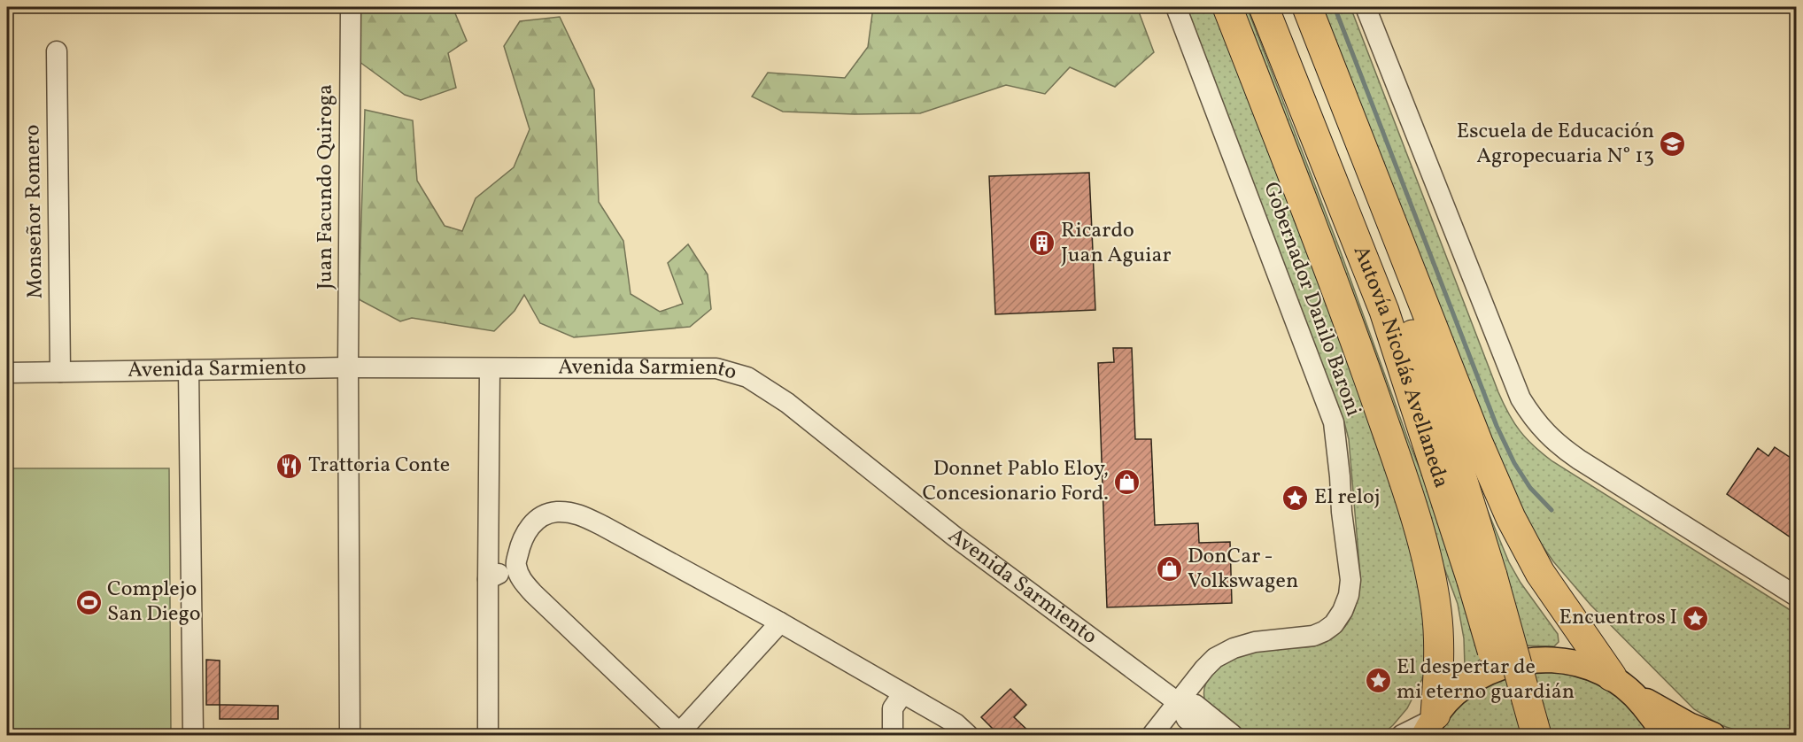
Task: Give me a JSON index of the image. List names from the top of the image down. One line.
{"streets":{"highway":["Autovía Nicolás Avellaneda"],"street":["Juan Facundo Quiroga","Monseñor Romero","Gobernador Danilo Baroni","Avenida Sarmiento"]},"crossings":[["Juan Facundo Quiroga","Avenida Sarmiento"],["Monseñor Romero","Avenida Sarmiento"],["Gobernador Danilo Baroni","Avenida Sarmiento"]],"places":{"school or university":["Escuela de Educación Agropecuaria N° 13"],"building":["Ricardo Juan Aguiar"],"restaurant":["Trattoria Conte"],"shop":["Donnet Pablo Eloy, Concesionario Ford.","DonCar - Volkswagen"],"place":["El reloj","Encuentros I","El despertar de mi eterno guardián"],"sports":["Complejo San Diego"]}}
